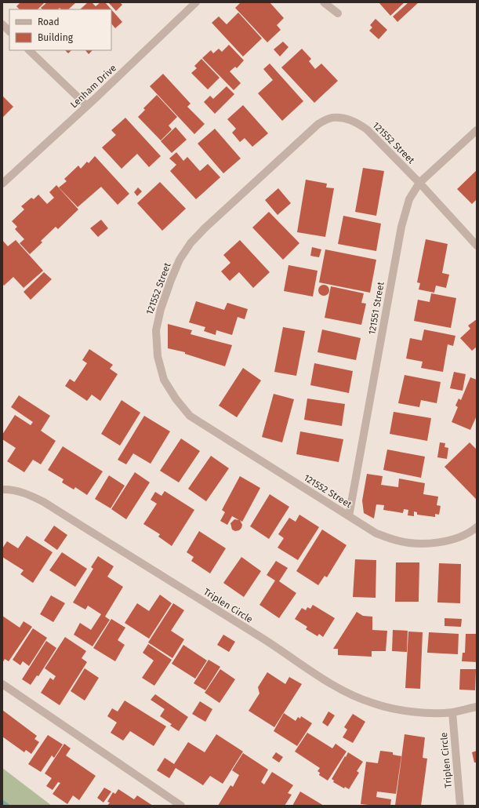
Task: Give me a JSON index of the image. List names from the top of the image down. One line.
{"streets":{"street":["Lenham Drive","121552 Street","121551 Street","Triplen Circle"]},"crossings":[["121552 Street","121551 Street"]],"legend":["Road","Building"]}
